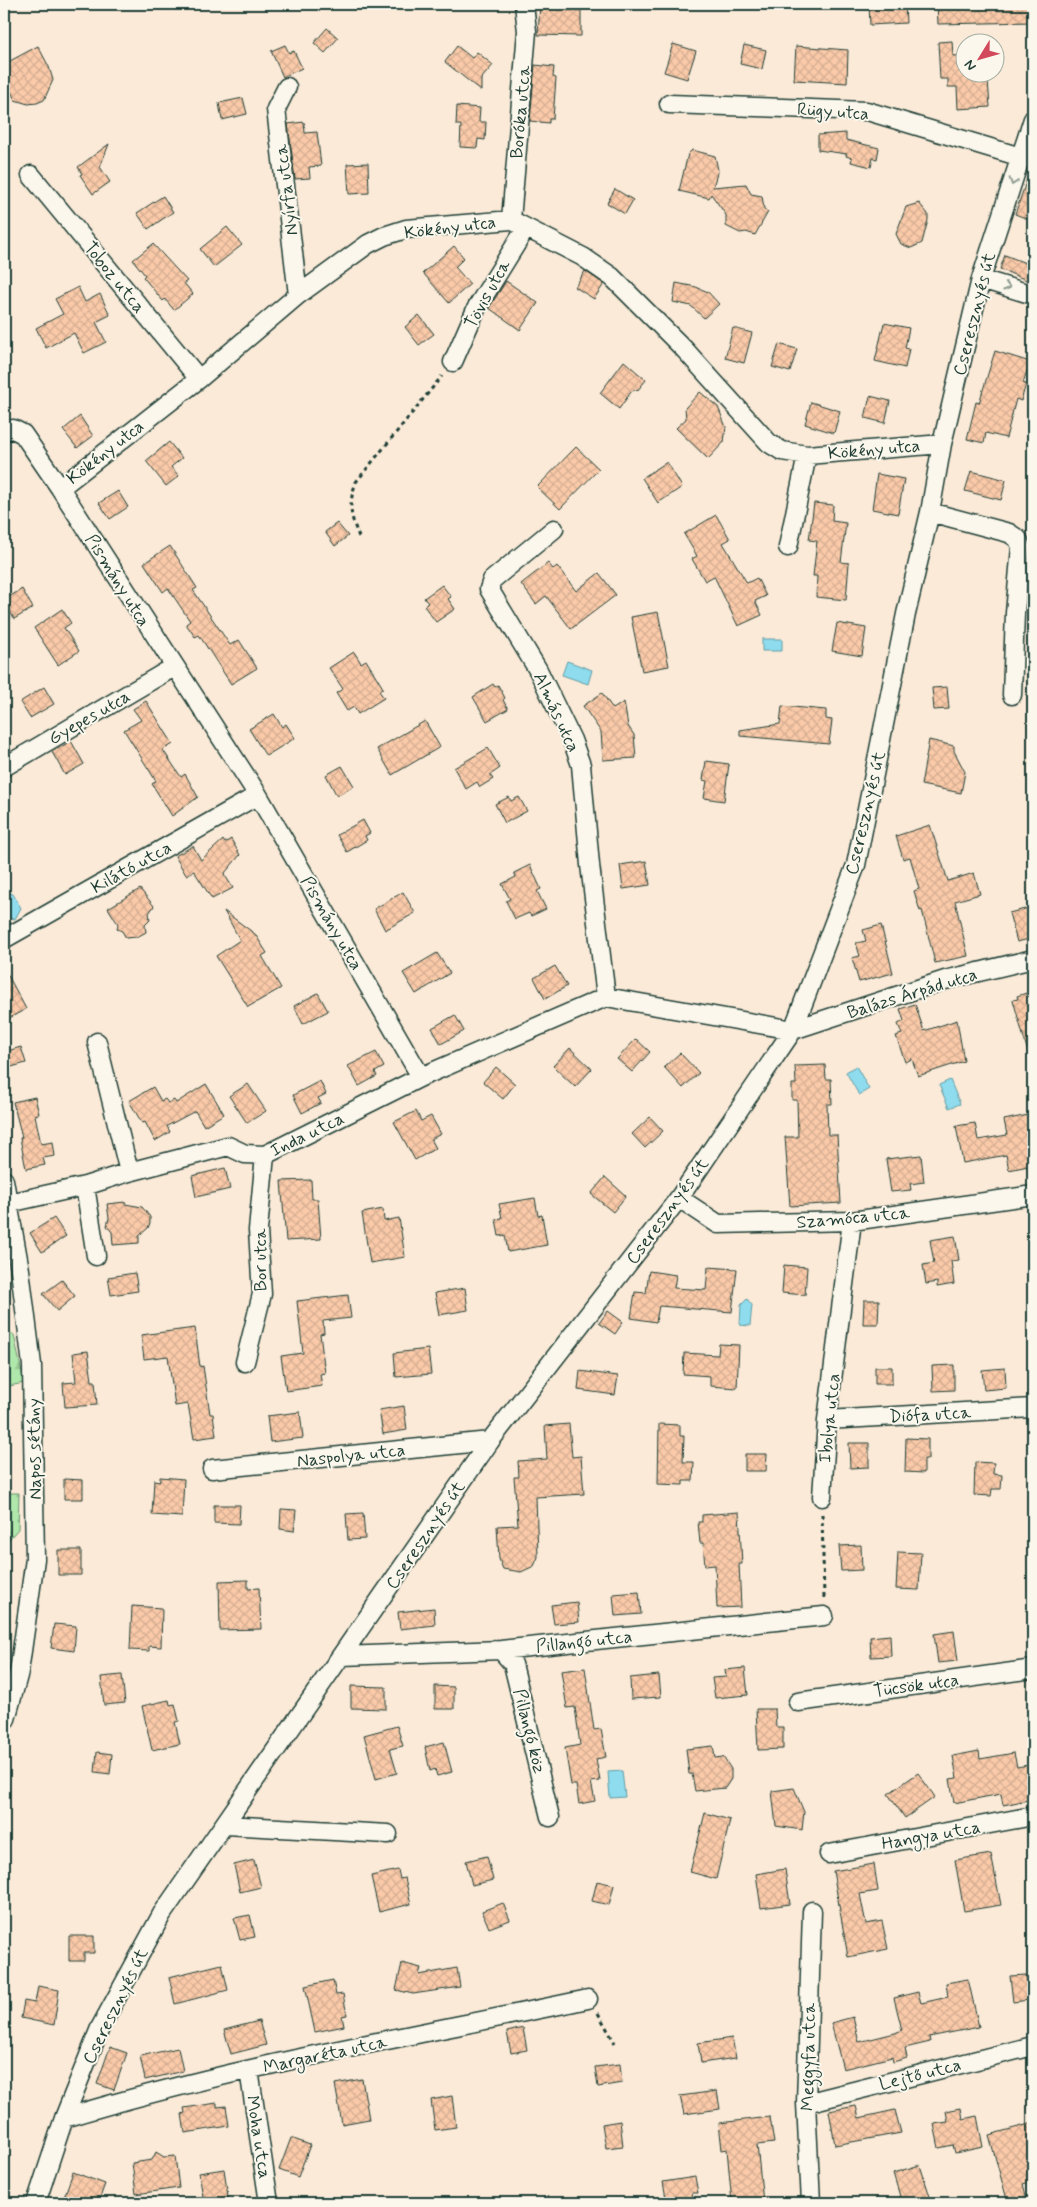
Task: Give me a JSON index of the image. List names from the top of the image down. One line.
{"streets":{"street":["Rügy utca","Boróka utca","Nyírfa utca","Kökény utca","Toboz utca","Tövis utca","Cseresznyés út","Pismány utca","Almás utca","Gyepes utca","Kilátó utca","Balázs Árpád utca","Inda utca","Szamóca utca","Bor utca","Diófa utca","Ibolya utca","Napos sétány","Naspolya utca","Pillangó utca","Tücsök utca","Pillangó köz","Hangya utca","Margaréta utca","Meggyfa utca","Lejtő utca","Moha utca"]},"crossings":[["Rügy utca","Cseresznyés út"],["Boróka utca","Kökény utca"],["Boróka utca","Tövis utca"],["Nyírfa utca","Kökény utca"],["Kökény utca","Toboz utca"],["Kökény utca","Tövis utca"],["Kökény utca","Cseresznyés út"],["Kökény utca","Pismány utca"],["Cseresznyés út","Balázs Árpád utca"],["Cseresznyés út","Szamóca utca"],["Cseresznyés út","Naspolya utca"],["Cseresznyés út","Pillangó utca"],["Cseresznyés út","Margaréta utca"],["Pismány utca","Gyepes utca"],["Pismány utca","Kilátó utca"],["Pismány utca","Inda utca"],["Inda utca","Bor utca"],["Inda utca","Napos sétány"],["Szamóca utca","Ibolya utca"],["Diófa utca","Ibolya utca"],["Pillangó utca","Pillangó köz"],["Margaréta utca","Moha utca"],["Meggyfa utca","Lejtő utca"]],"north":"bottom left"}
